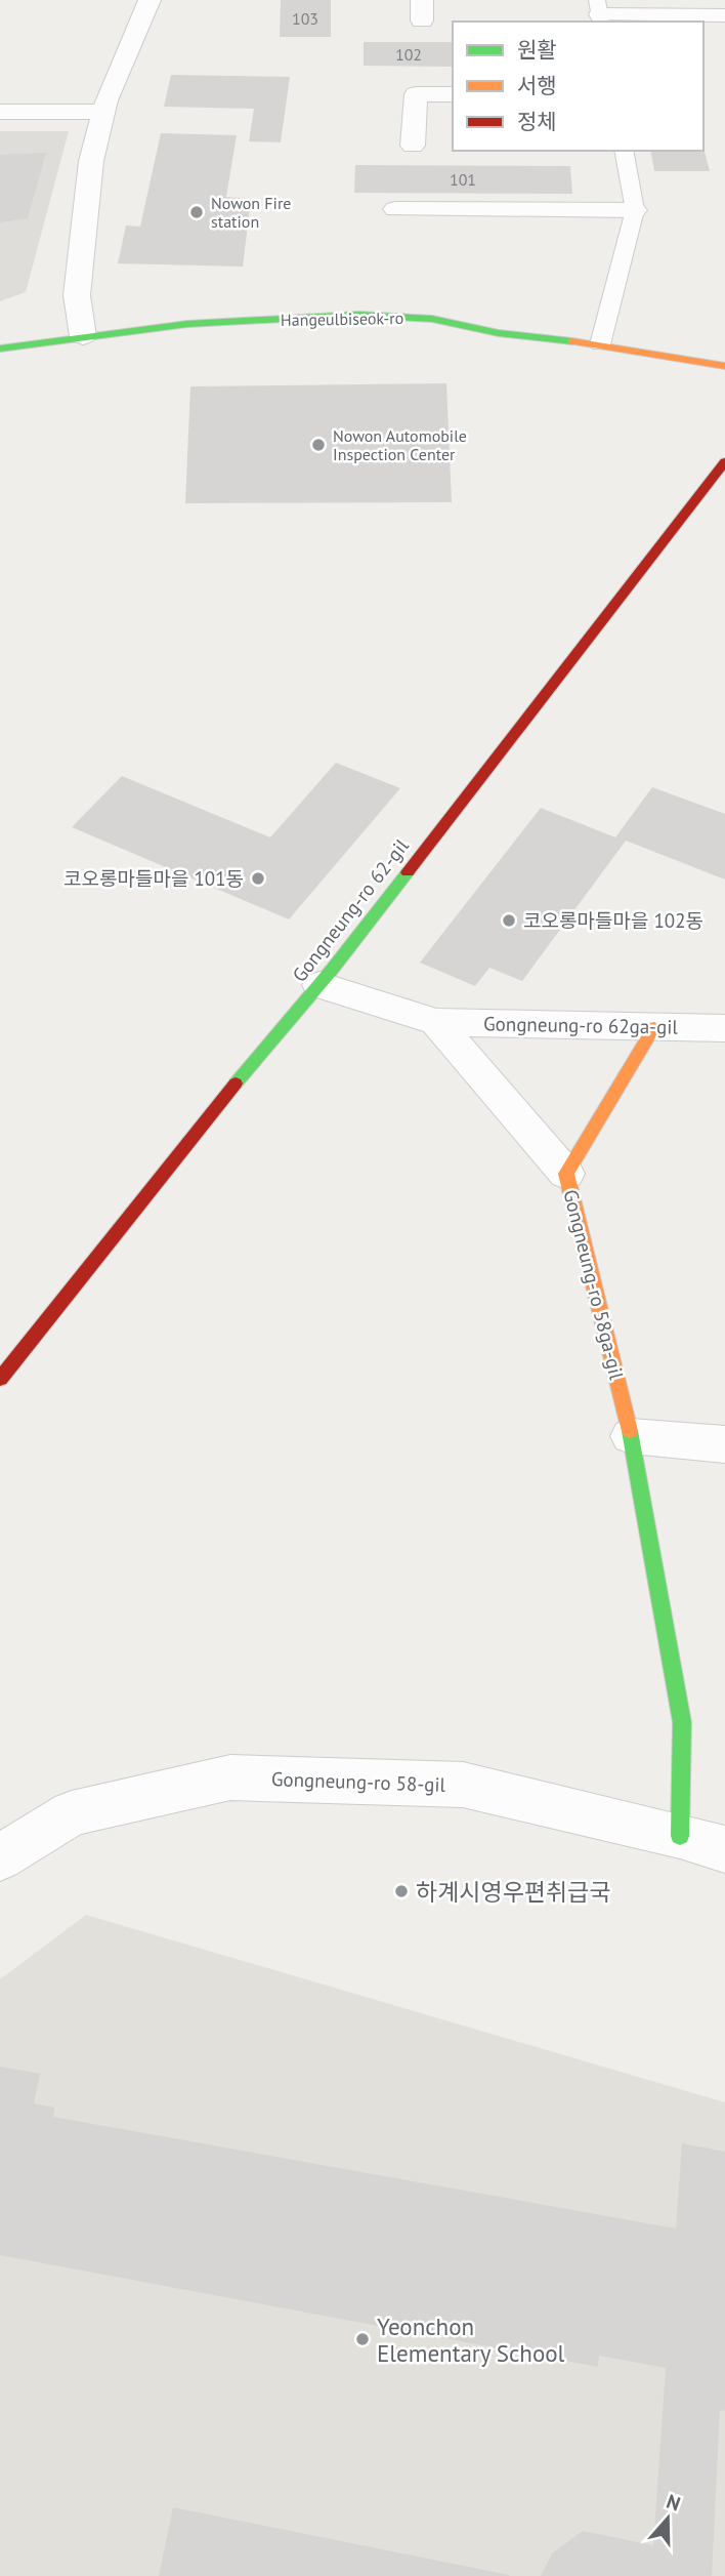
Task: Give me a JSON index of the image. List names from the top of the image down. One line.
{"streets":{"street":["Hangeulbiseok-ro","Gongneung-ro 62-gil","Gongneung-ro 62ga-gil","Gongneung-ro 58ga-gil","Gongneung-ro 58-gil"]},"crossings":[["Gongneung-ro 62-gil","Gongneung-ro 62ga-gil"],["Gongneung-ro 62ga-gil","Gongneung-ro 58ga-gil"],["Gongneung-ro 58ga-gil","Gongneung-ro 58-gil"]],"places":["Nowon Fire station","Nowon Automobile Inspection Center","코오롱마들마을 101동","코오롱마들마을 102동","하계시영우편취급국","Yeonchon Elementary School"],"house_numbers":["103","102","101"],"legend":["원활","서행","정체"],"north":"top"}
